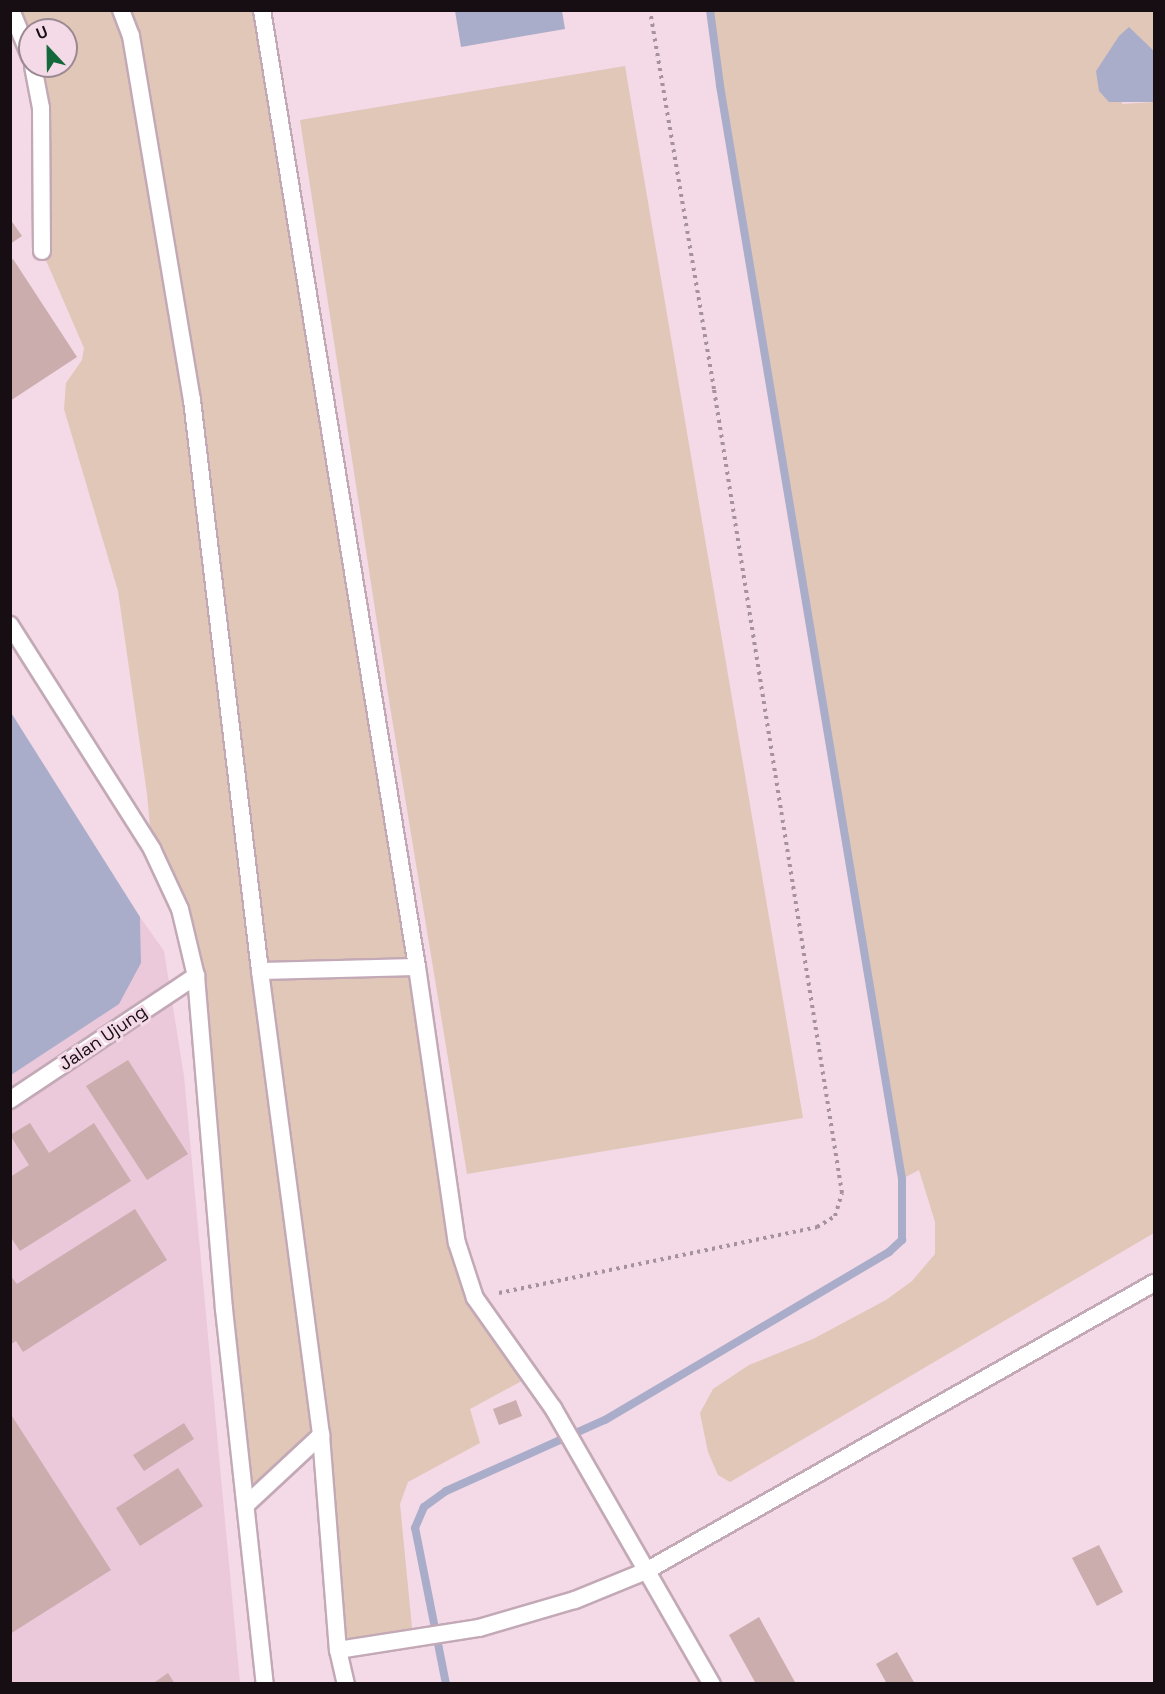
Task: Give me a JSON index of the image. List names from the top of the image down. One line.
{"streets":{"lane":["Jalan Ujung"]},"north":"top"}
